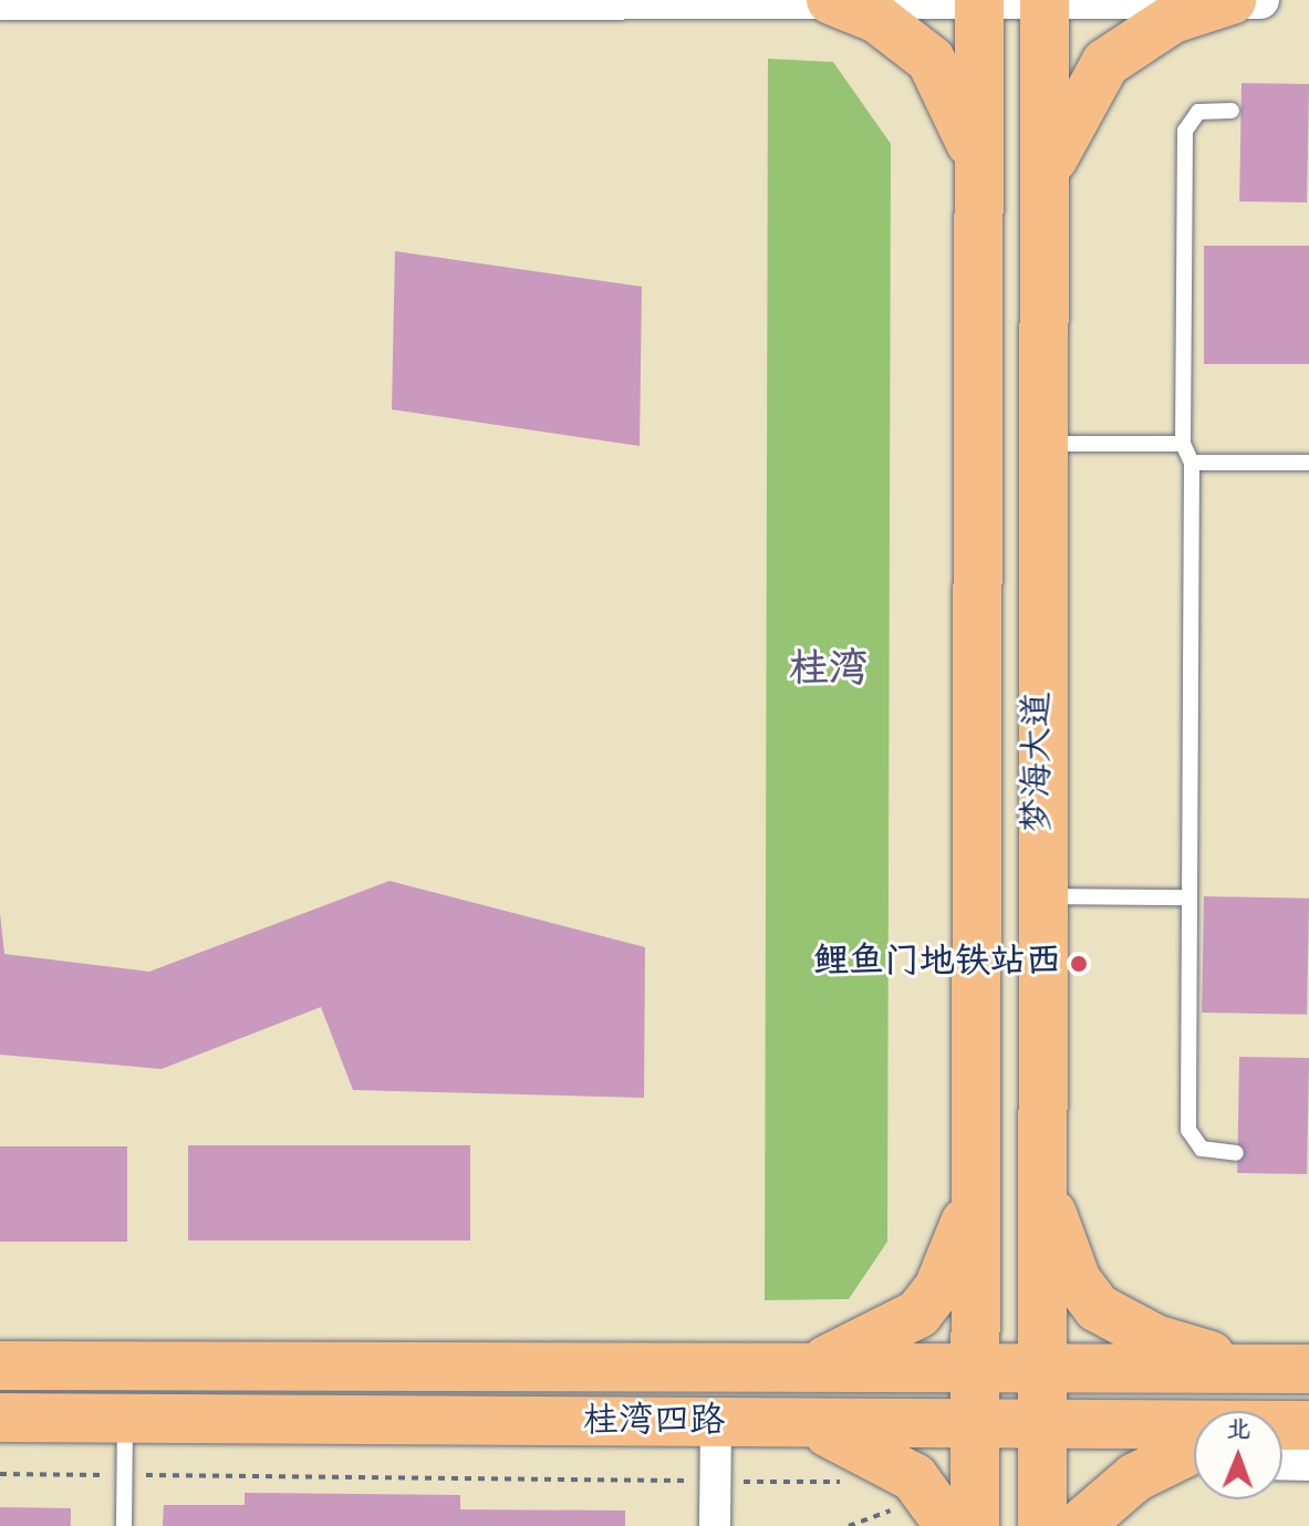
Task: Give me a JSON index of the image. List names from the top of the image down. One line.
{"streets":{"main road":["梦海大道","桂湾四路"]},"crossings":[["梦海大道","桂湾四路"]],"districts":["桂湾"],"places":["鲤鱼门地铁站西"],"north":"top"}
